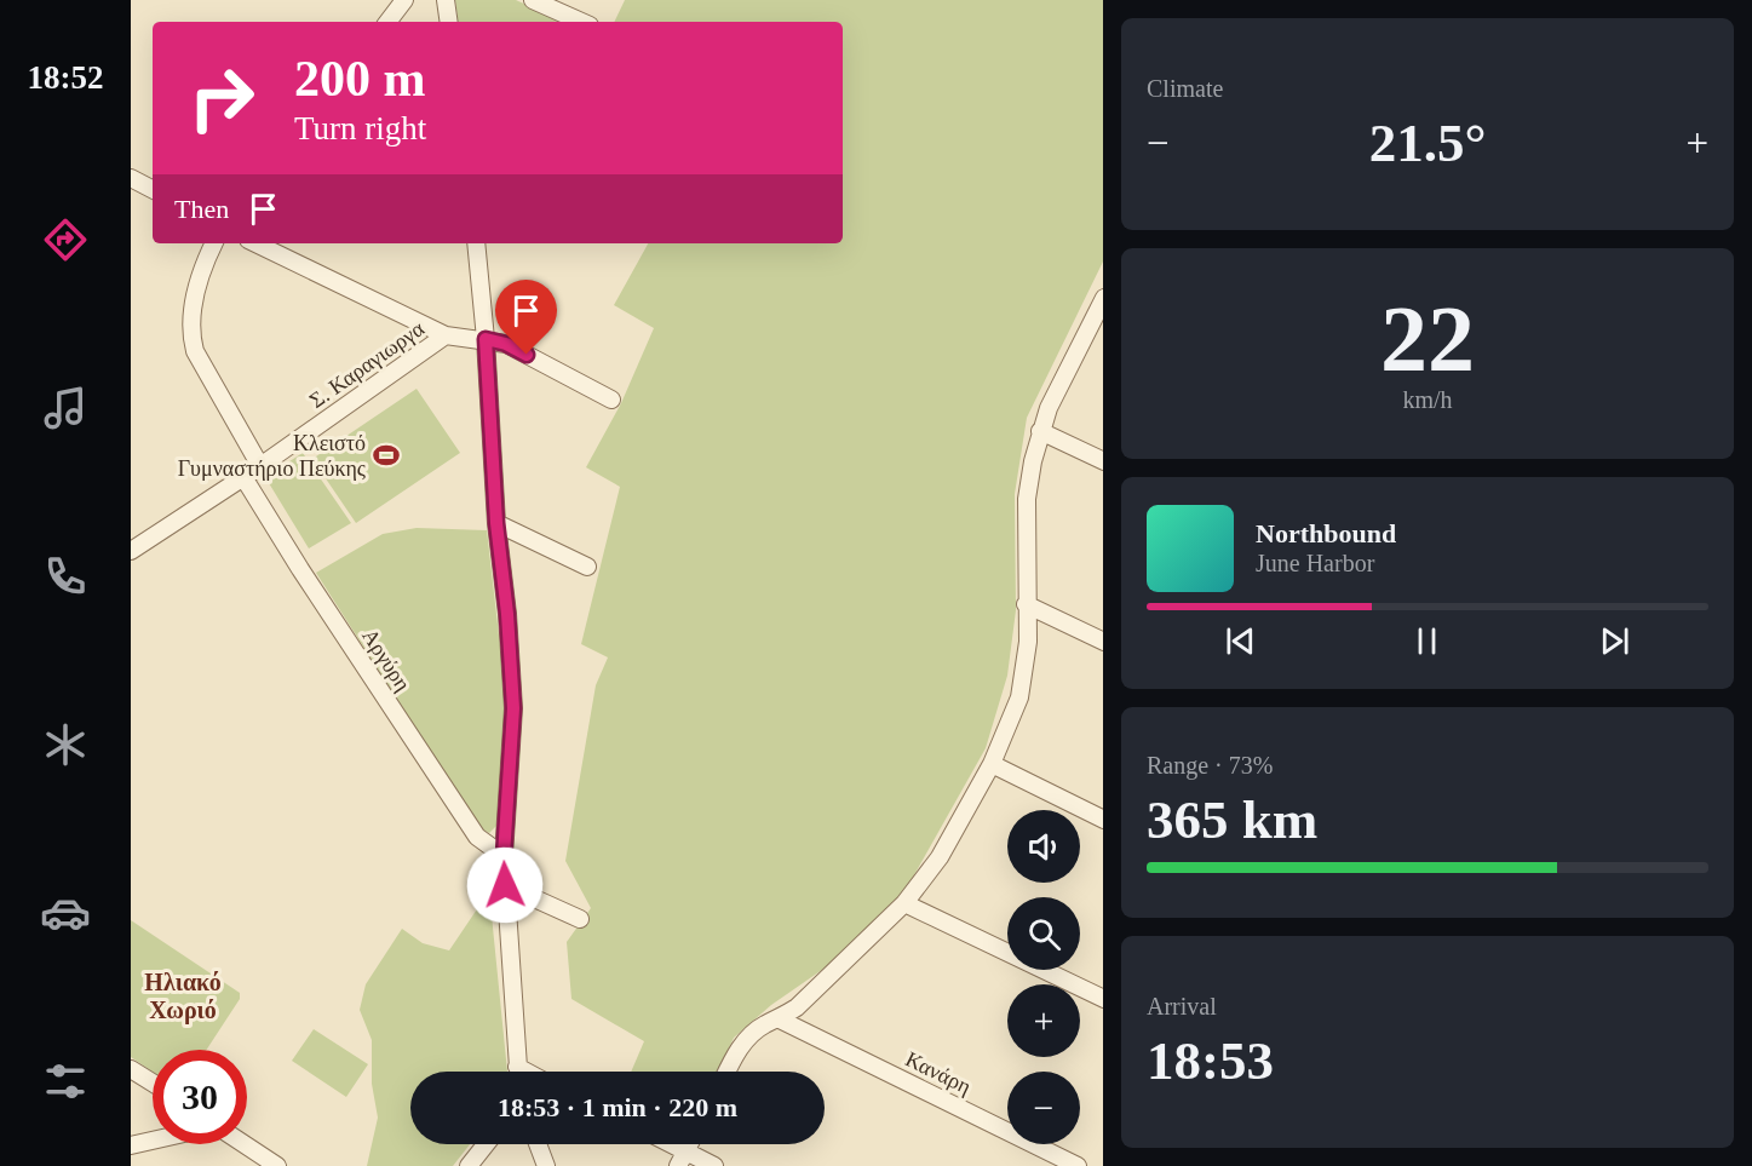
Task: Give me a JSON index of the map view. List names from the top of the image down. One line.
{"streets":{"street":["Σ. Καραγιωργα","Αργύρη","Κανάρη"]},"crossings":[["Σ. Καραγιωργα","Αργύρη"]],"districts":["Ηλιακό Χωριό"],"places":{"sports":["Κλειστό Γυμναστήριο Πεύκης"]},"page":{"tabs":"18:52","tile":["Climate",["22","km/h"],["Range · 73%","365 km"],["Arrival","18:53"]],"turn":["200 m","Turn right"],"heat":["−","21.5°","+"],"then":"Then","song":["Northbound","June Harbor"],"map_buttons":["+","−"],"limit":"30","trip":"18:53 · 1 min · 220 m"}}
